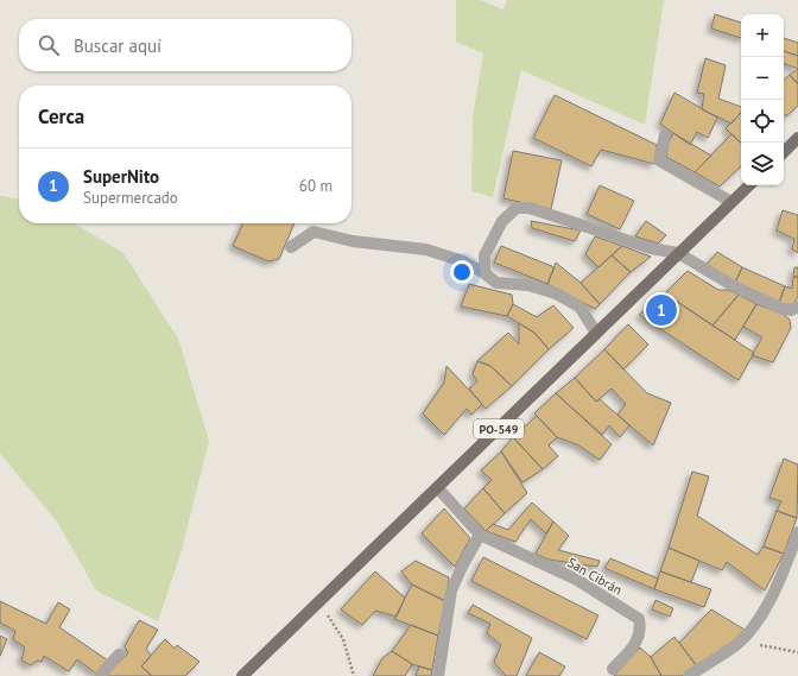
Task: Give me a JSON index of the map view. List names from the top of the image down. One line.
{"streets":{"main road":["PO-549"],"street":["San Cibrán"]},"crossings":[["PO-549","San Cibrán"]],"page":{"map_buttons":["+","−"],"search":"Buscar aquí","heading":"Cerca","list":[{"mark":"1","name":"SuperNito","note":"Supermercado","value":"60 m"}],"pins":"1"}}
